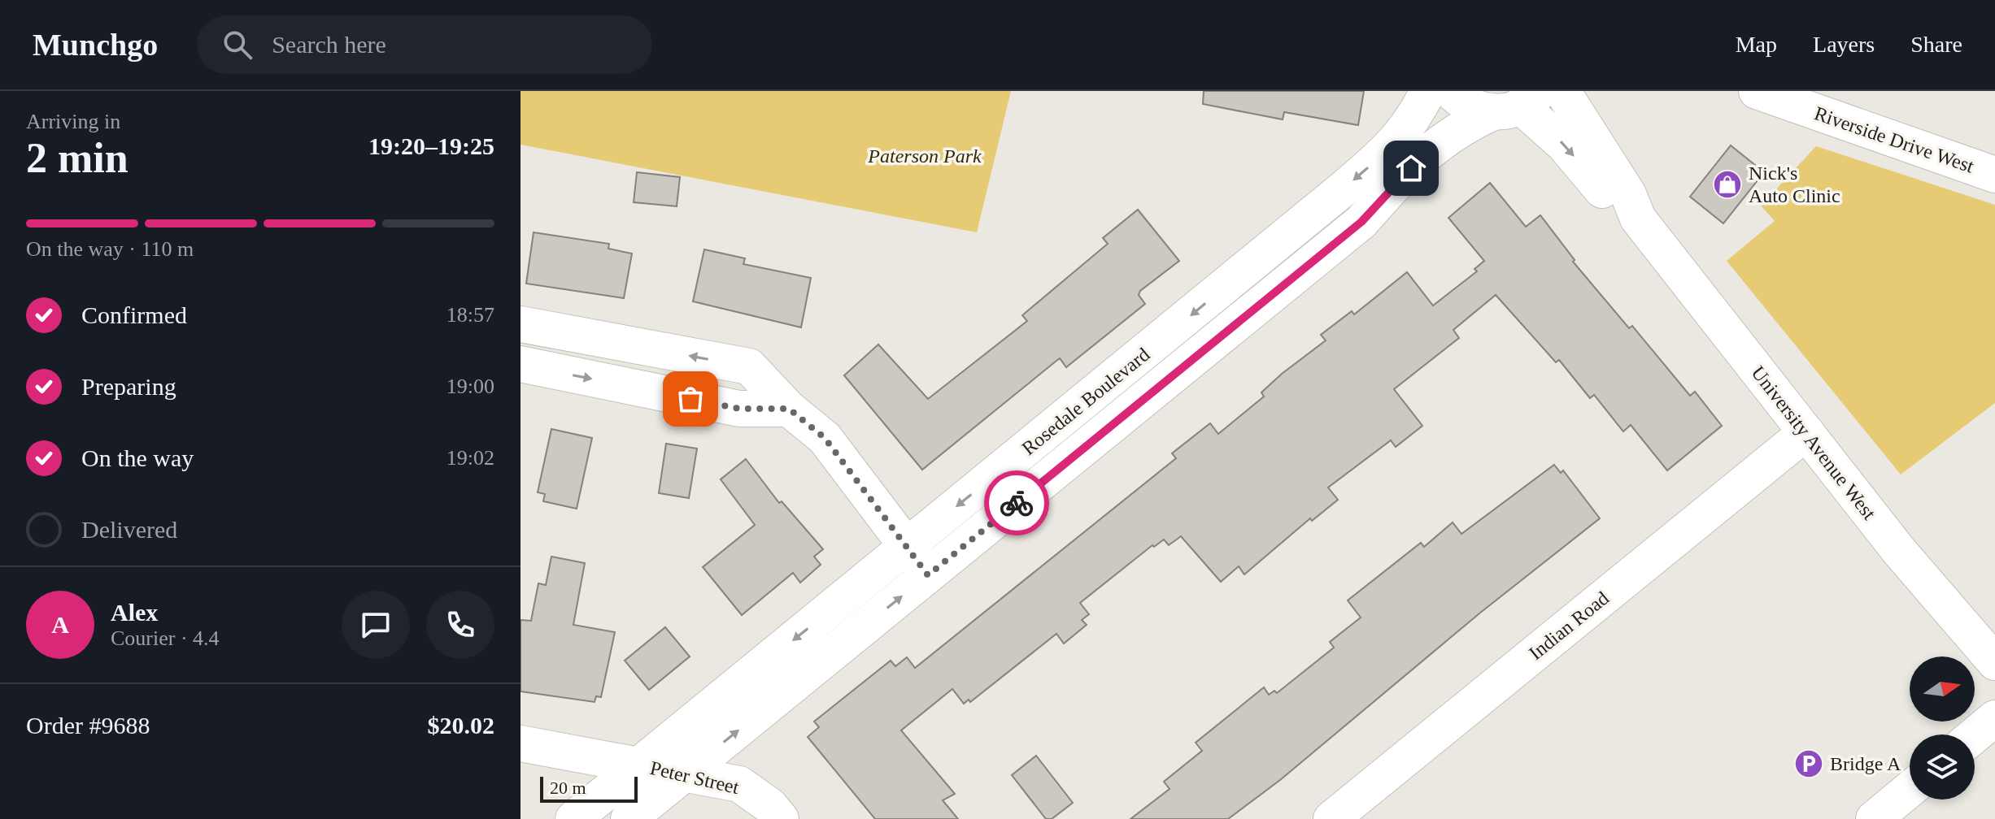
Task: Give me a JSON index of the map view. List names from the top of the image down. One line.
{"streets":{"main road":["Riverside Drive West","Rosedale Boulevard","University Avenue West","Indian Road","Peter Street"]},"crossings":[["Rosedale Boulevard","University Avenue West"],["Rosedale Boulevard","Peter Street"],["University Avenue West","Indian Road"]],"parks":["Paterson Park"],"places":{"shop":["Nick's Auto Clinic"],"parking":["Bridge A"]},"scale_bar":"20 m","north":"right","page":{"header":"Munchgo","search":"Search here","nav":["Map","Layers","Share"],"heading":["2 min","Arriving in","19:20–19:25"],"panel":["Alex","Courier · 4.4","Order #9688","$20.02"],"bar":"On the way · 110 m","list":[["Confirmed","18:57"],["Preparing","19:00"],["On the way","19:02"],"Delivered"],"round":"A","scale":"20 m"}}
